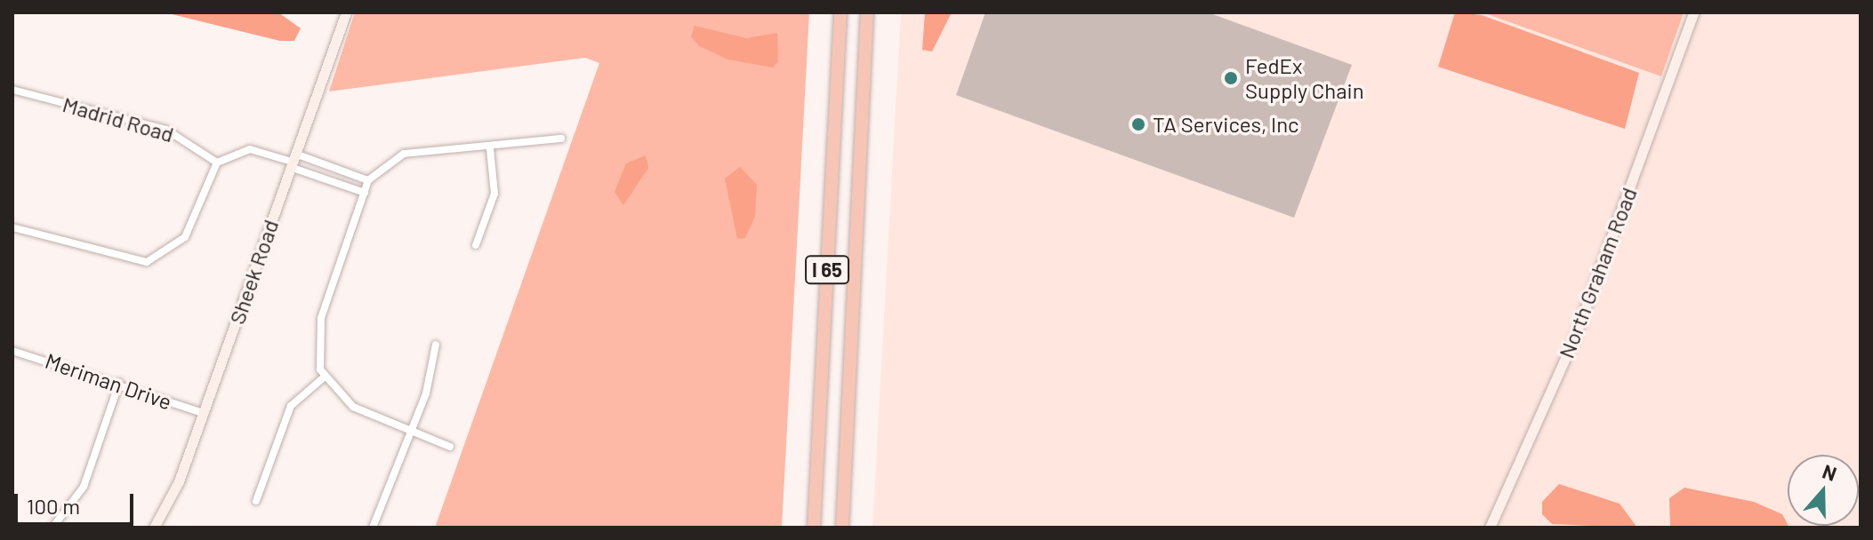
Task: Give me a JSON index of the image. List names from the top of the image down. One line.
{"streets":{"highway":["I 65"],"street":["Madrid Road","Sheek Road","North Graham Road","Meriman Drive"]},"crossings":[["Sheek Road","Meriman Drive"]],"places":["FedEx Supply Chain","TA Services, Inc"],"scale_bar":"100 m","north":"top"}
